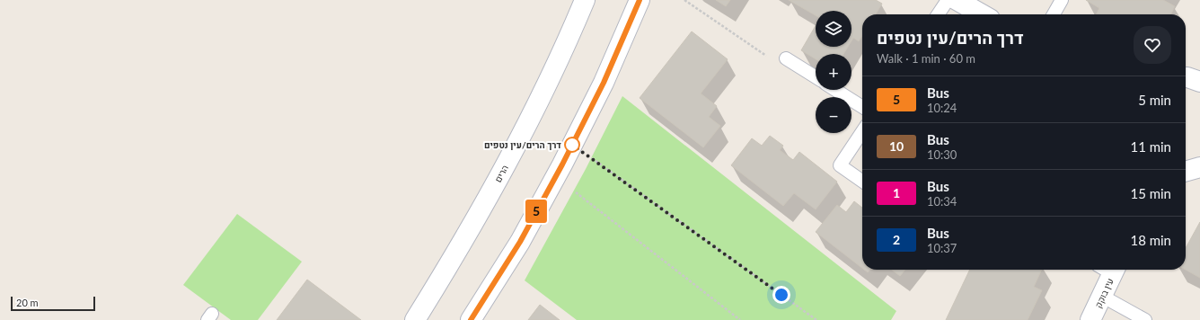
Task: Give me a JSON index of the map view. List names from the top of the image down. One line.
{"streets":{"street":["הרים","עין בוקק"]},"places":["דרך הרים/עין נטפים"],"lines":["bus line 5"],"scale_bar":"20 m","page":{"on_map":"5","map_buttons":["+","−"],"heading":["דרך הרים/עין נטפים","Walk · 1 min · 60 m"],"list":[{"mark":"5","name":"Bus","note":"10:24","value":"5 min"},{"mark":"10","name":"Bus","note":"10:30","value":"11 min"},{"mark":"1","name":"Bus","note":"10:34","value":"15 min"},{"mark":"2","name":"Bus","note":"10:37","value":"18 min"}],"scale":"20 m"}}
